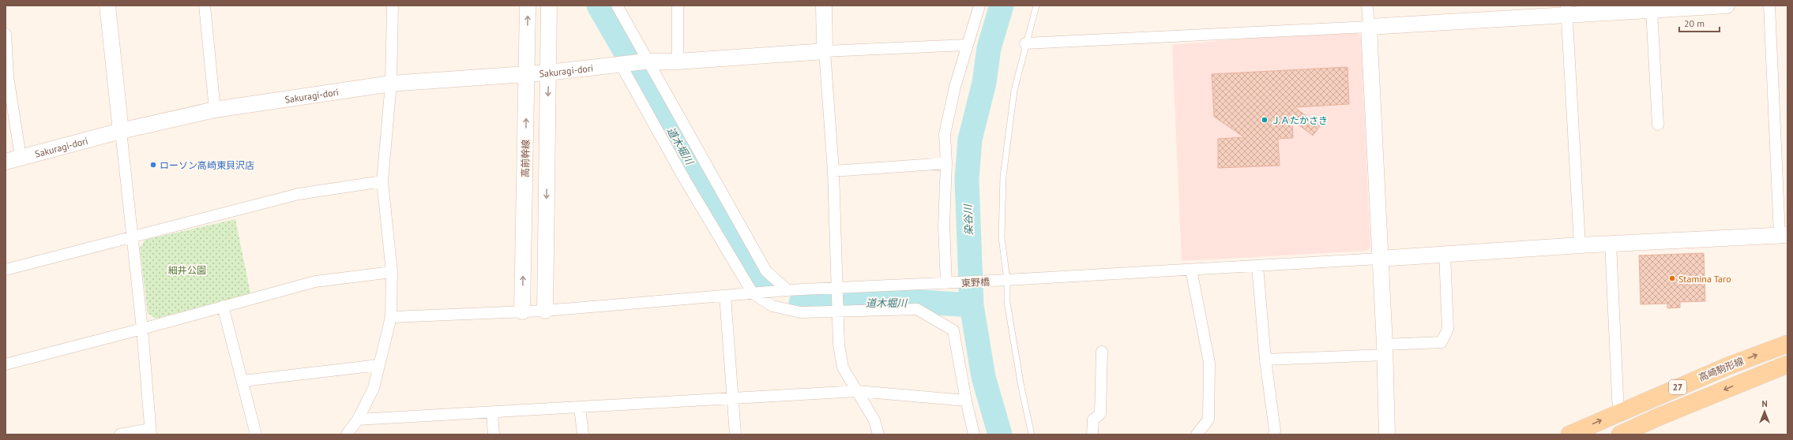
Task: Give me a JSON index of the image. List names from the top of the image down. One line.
{"streets":{"main road":["高崎駒形線","27"],"street":["Sakuragi-dori","高前幹線","東野橋"]},"crossings":[["Sakuragi-dori","高前幹線"],["高前幹線","東野橋"]],"water":["道木堀川","染谷川"],"parks":["細井公園"],"places":["ＪＡたかさき","ローソン高崎東貝沢店","Stamina Taro"],"scale_bar":"20 m","north":"top"}
